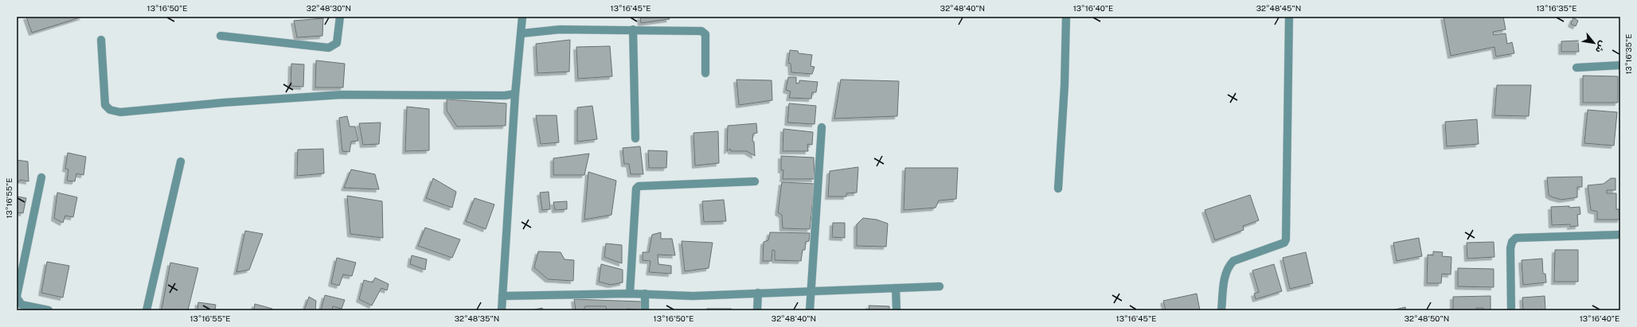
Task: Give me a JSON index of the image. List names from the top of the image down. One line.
{"north":"bottom right","coordinates":["13°16'50\"E","32°48'30\"N","13°16'45\"E","32°48'40\"N","13°16'40\"E","32°48'45\"N","13°16'35\"E","13°16'55\"E","32°48'35\"N","32°48'50\"N"]}
